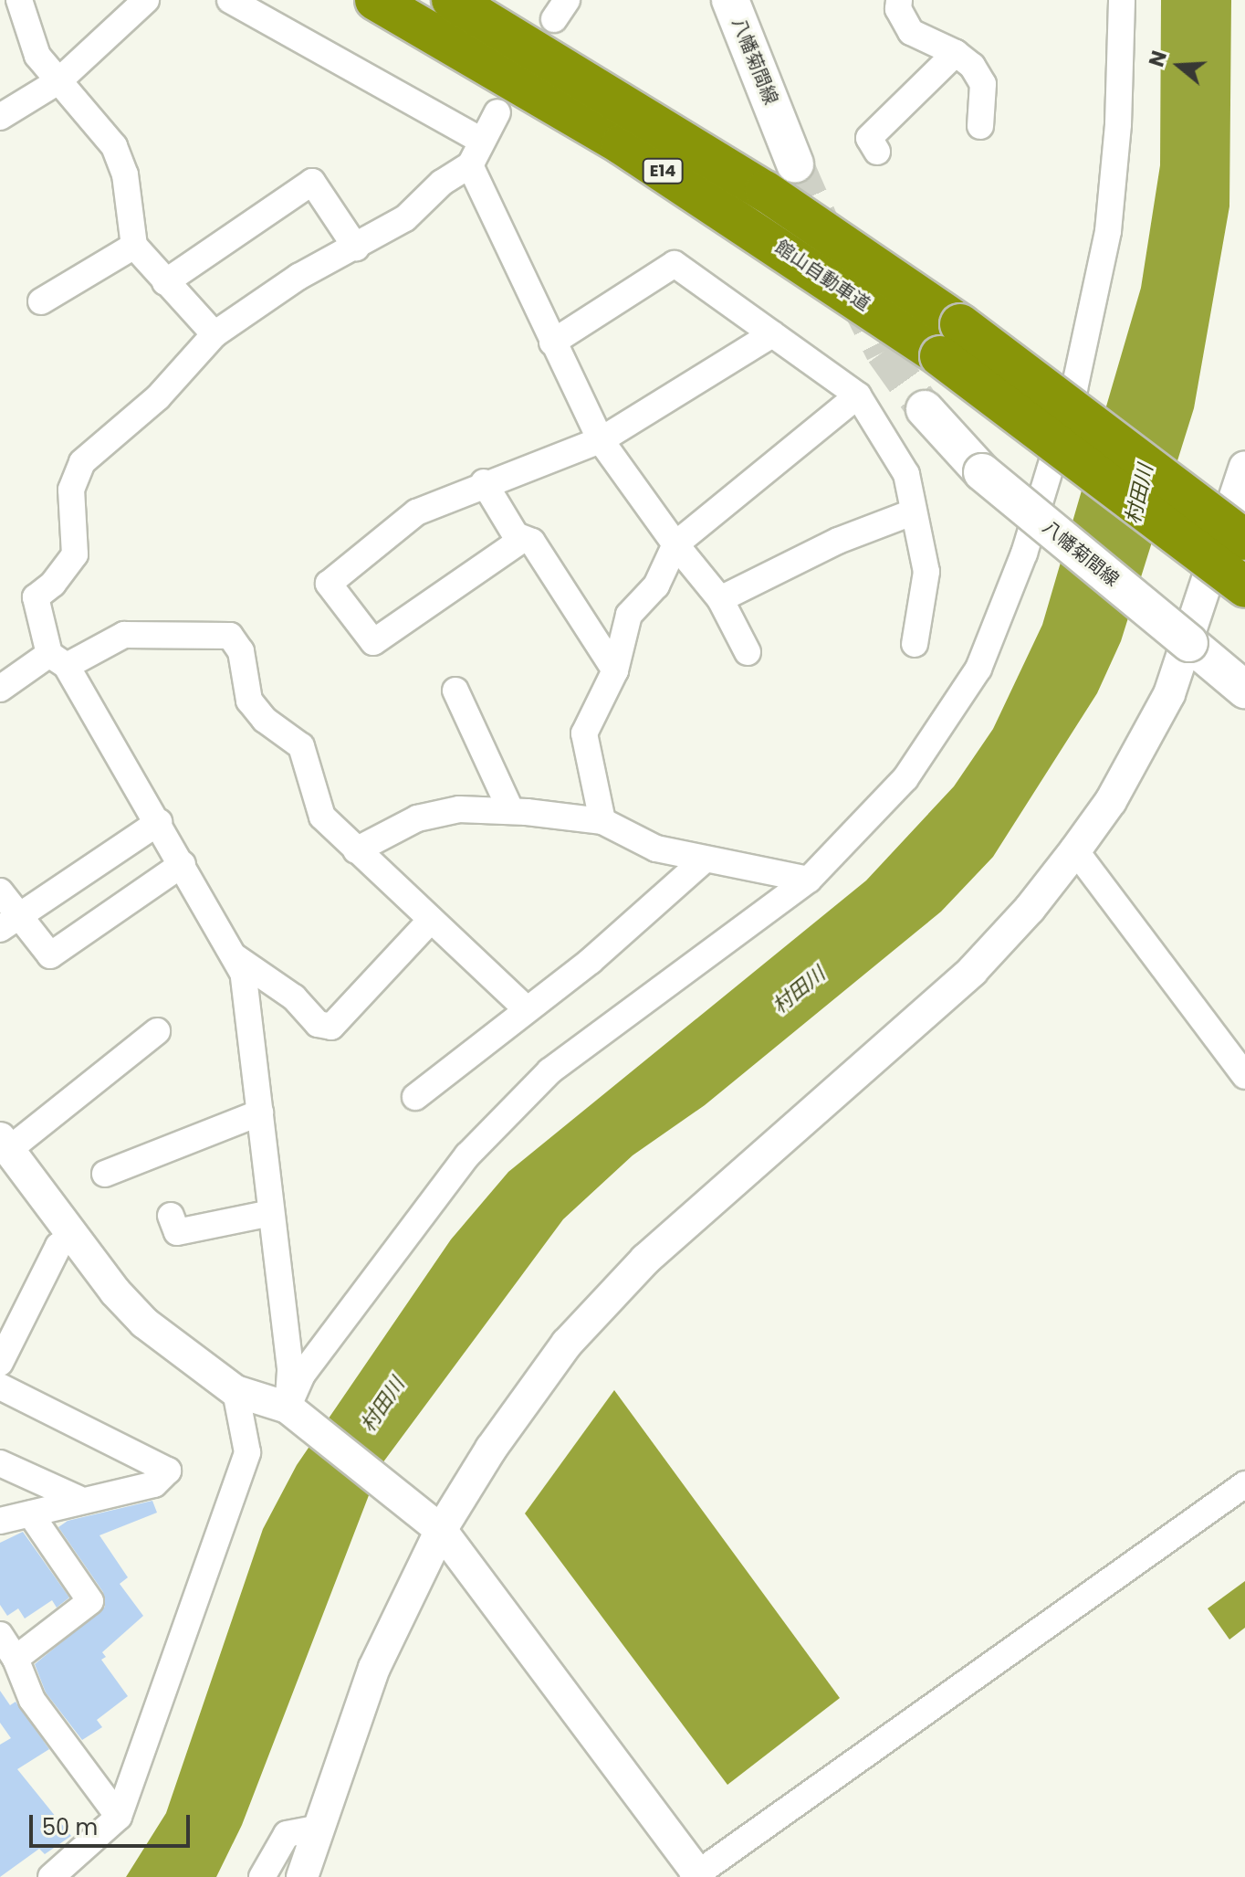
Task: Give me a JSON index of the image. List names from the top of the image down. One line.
{"streets":{"highway":["E14","館山自動車道"],"main road":["八幡菊間線"]},"water":["村田川"],"scale_bar":"50 m","north":"left"}
